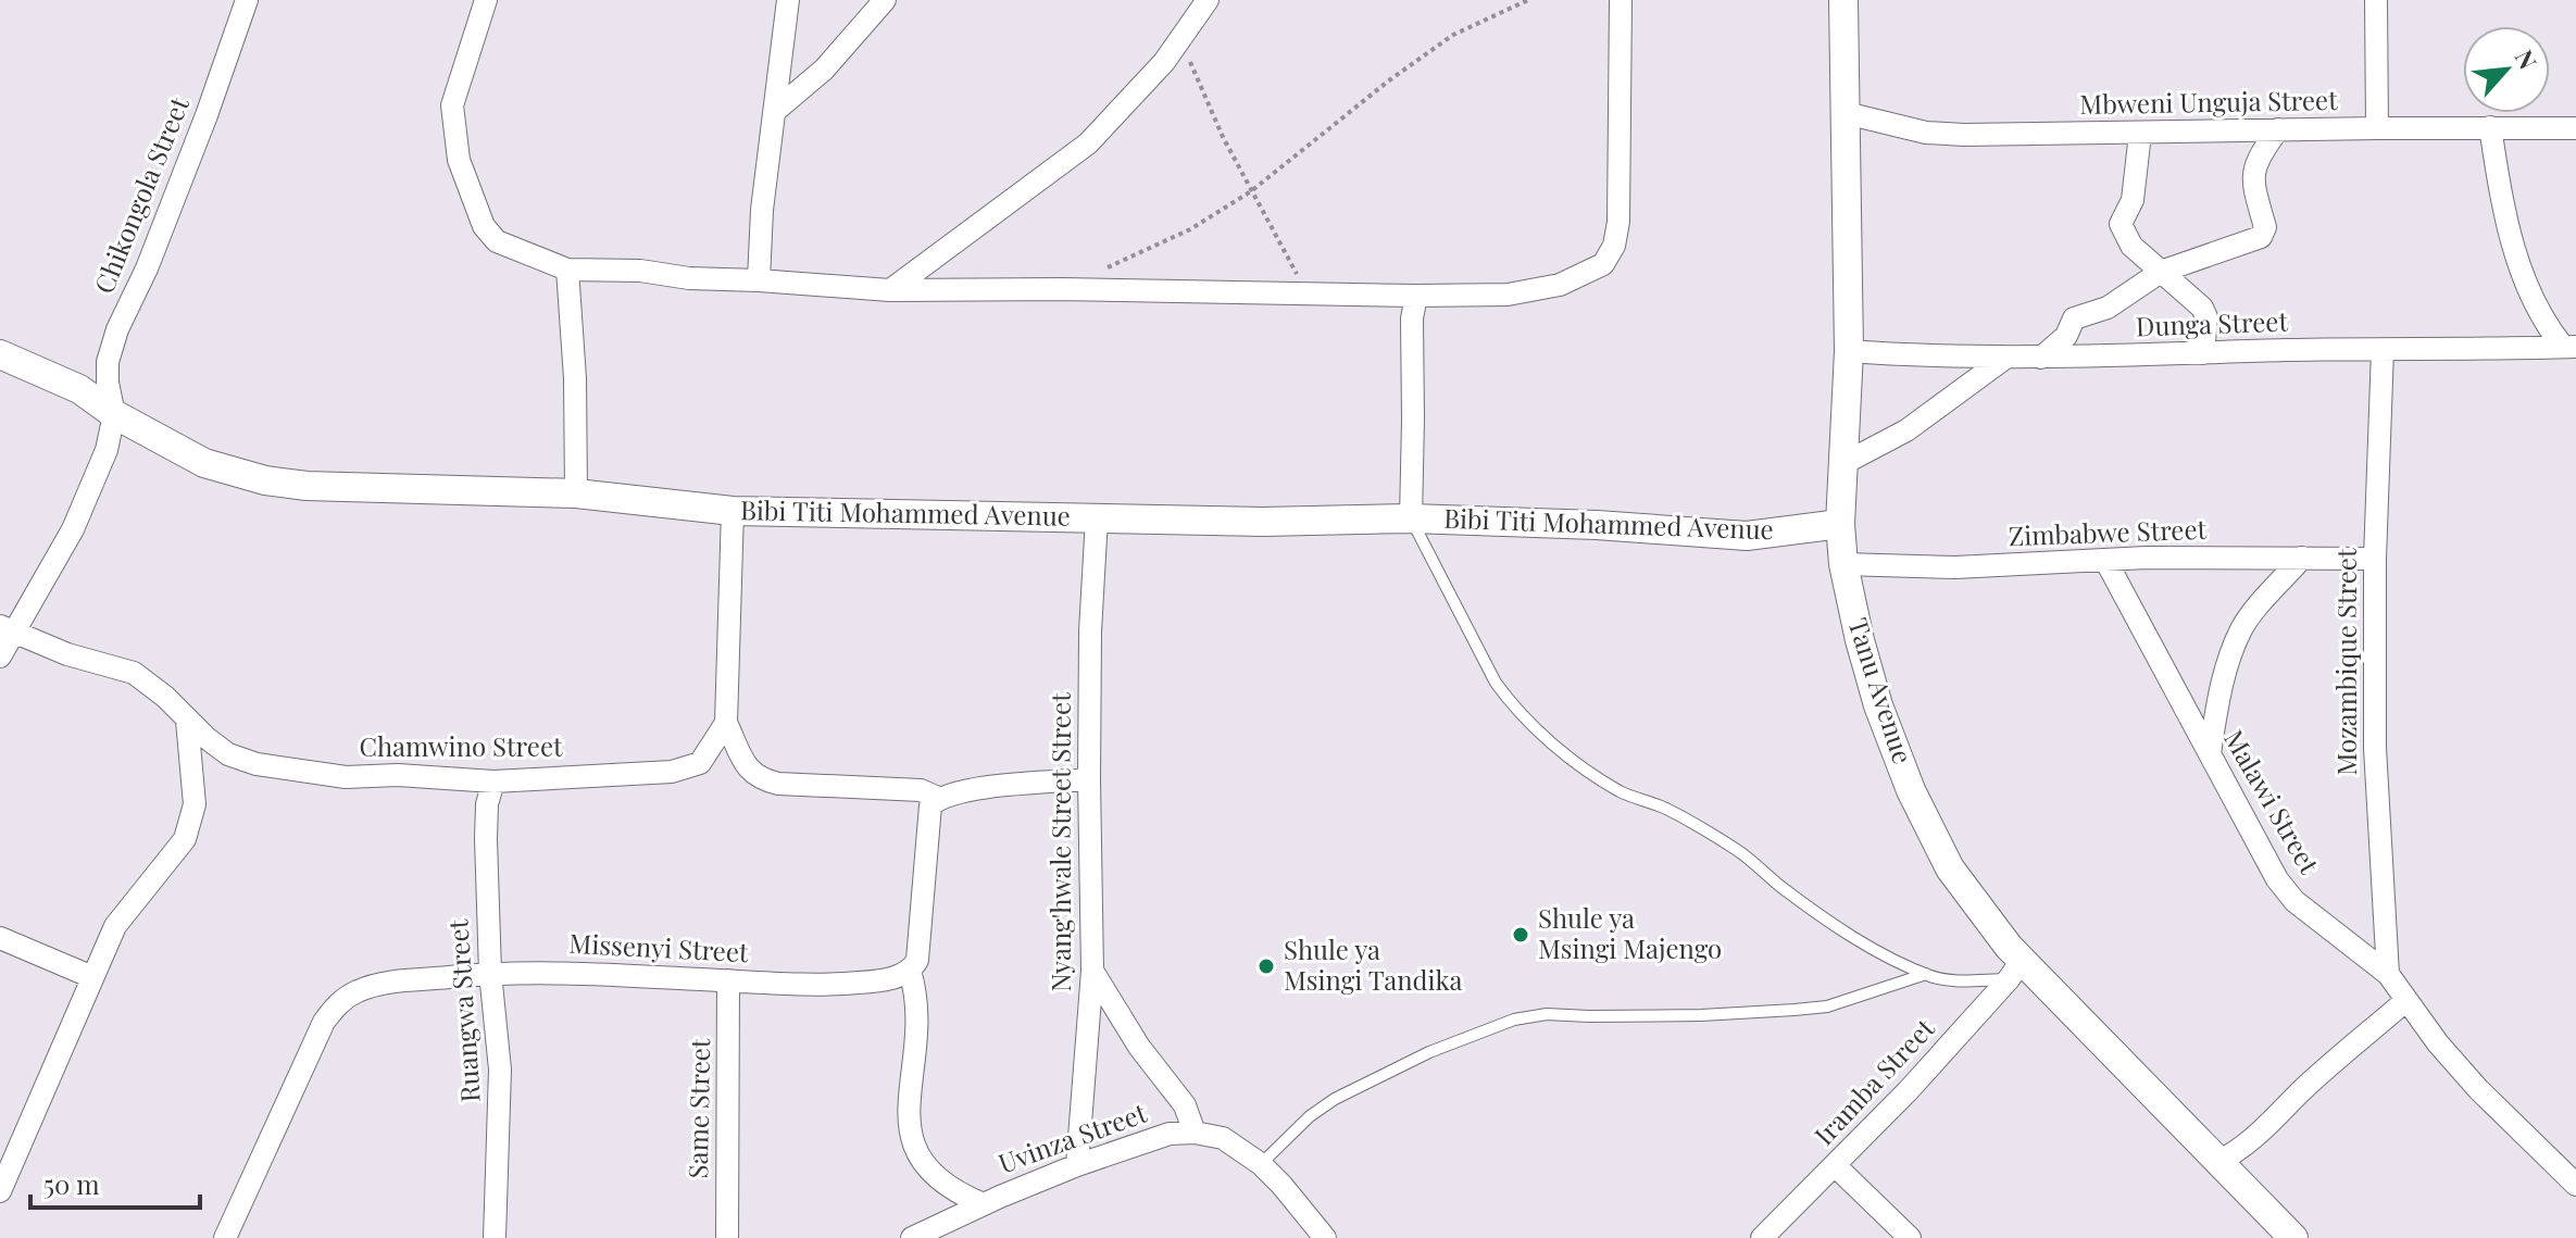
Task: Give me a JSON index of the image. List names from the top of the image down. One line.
{"streets":{"street":["Mbweni Unguja Street","Chikongola Street","Dunga Street","Bibi Titi Mohammed Avenue","Zimbabwe Street","Mozambique Street","Tanu Avenue","Chamwino Street","Malawi Street","Nyang'hwale Street Street","Missenyi Street","Ruangwa Street","Iramba Street","Same Street","Uvinza Street"]},"crossings":[["Mbweni Unguja Street","Tanu Avenue"],["Chikongola Street","Bibi Titi Mohammed Avenue"],["Dunga Street","Mozambique Street"],["Dunga Street","Tanu Avenue"],["Bibi Titi Mohammed Avenue","Tanu Avenue"],["Bibi Titi Mohammed Avenue","Nyang'hwale Street Street"],["Zimbabwe Street","Mozambique Street"],["Zimbabwe Street","Tanu Avenue"],["Zimbabwe Street","Malawi Street"],["Mozambique Street","Malawi Street"],["Tanu Avenue","Iramba Street"],["Chamwino Street","Ruangwa Street"],["Nyang'hwale Street Street","Uvinza Street"],["Missenyi Street","Ruangwa Street"],["Missenyi Street","Same Street"]],"places":["Shule ya Msingi Majengo","Shule ya Msingi Tandika"],"scale_bar":"50 m","north":"top right"}
